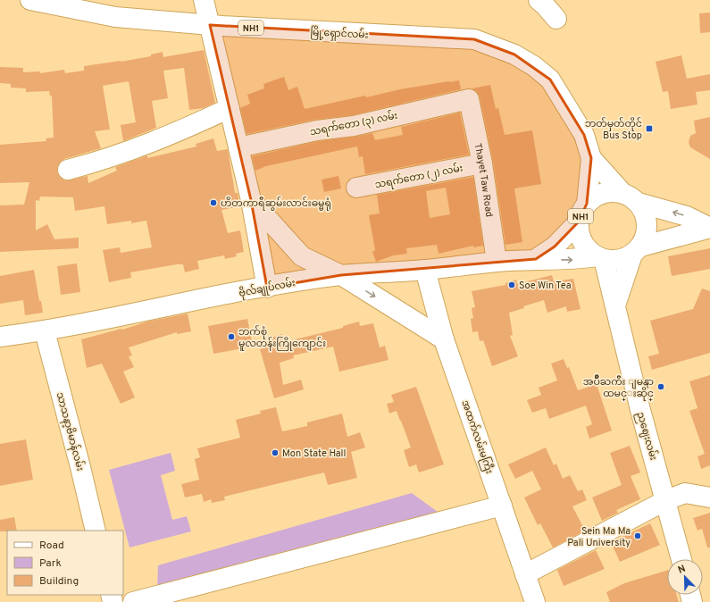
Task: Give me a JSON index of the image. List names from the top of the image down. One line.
{"streets":{"main road":["NH1","မြို့ရှောင်လမ်း","သရက်တော (၃) လမ်း","သရက်တော (၂) လမ်း","Thayet Taw Road","ဗိုလ်ချုပ်လမ်း","သာသနာ့ဗိမာန်လမ်း","ညဈေးလမ်း","အထက်လမ်းမကြီး"]},"crossings":[["NH1","မြို့ရှောင်လမ်း"],["NH1","ဗိုလ်ချုပ်လမ်း"],["NH1","ညဈေးလမ်း"],["မြို့ရှောင်လမ်း","ဗိုလ်ချုပ်လမ်း"],["မြို့ရှောင်လမ်း","ညဈေးလမ်း"],["သရက်တော (၃) လမ်း","Thayet Taw Road"],["သရက်တော (၂) လမ်း","Thayet Taw Road"],["Thayet Taw Road","ဗိုလ်ချုပ်လမ်း"],["ဗိုလ်ချုပ်လမ်း","သာသနာ့ဗိမာန်လမ်း"],["ဗိုလ်ချုပ်လမ်း","ညဈေးလမ်း"],["ဗိုလ်ချုပ်လမ်း","အထက်လမ်းမကြီး"]],"places":{"transit":["ဘတ်မှတ်တိုင် Bus Stop"],"other":["ဟိတကာရီဆွမ်းလာင်းဓမ္မရုံ","Soe Win Tea","ဘက်စုံ မူလတန်းကြိုကျောင်း","အပ်ိဳႀကီး ျမန္မာ ထမင္းဆိုင္","Mon State Hall","Sein Ma Ma Pali University"]},"legend":["Road","Park","Building"],"north":"top left"}
